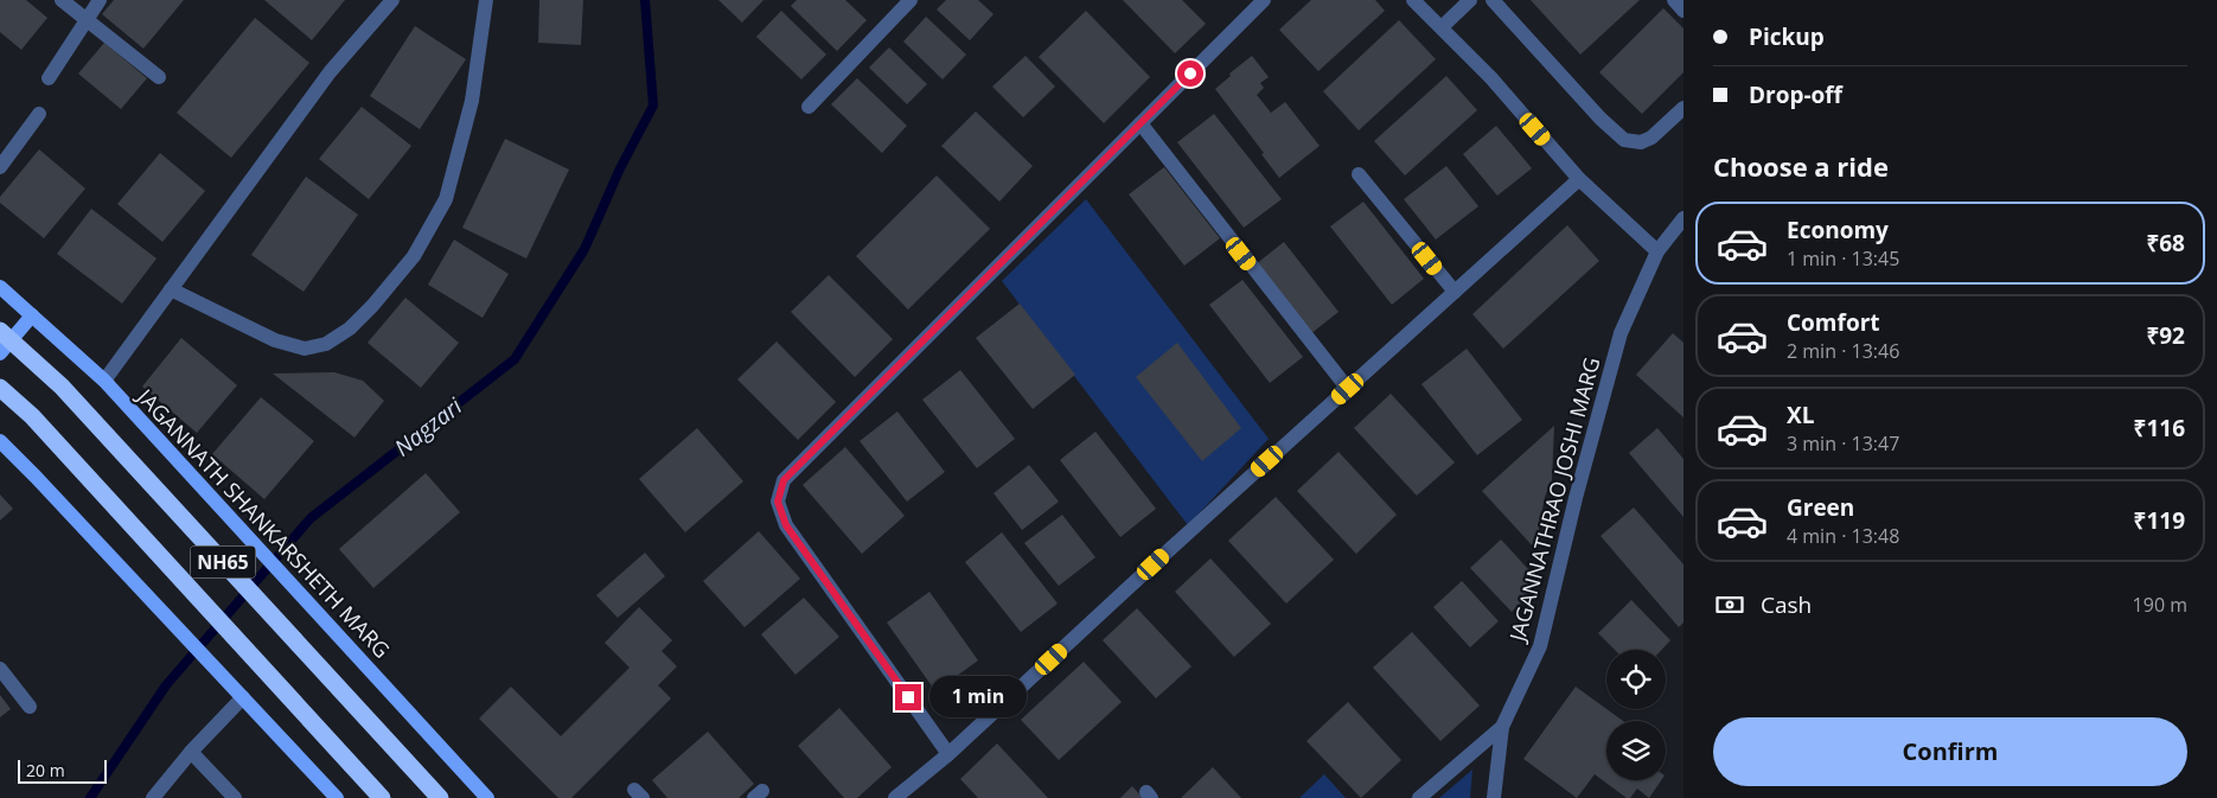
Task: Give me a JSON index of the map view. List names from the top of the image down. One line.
{"streets":{"highway":["NH65"],"main road":["JAGANNATH SHANKARSHETH MARG"],"street":["JAGANNATHRAO JOSHI MARG"]},"water":["Nagzari"],"scale_bar":"20 m","page":{"banner":["Pickup","Drop-off"],"heading":"Choose a ride","list":[{"name":"Economy","note":"1 min · 13:45","value":"₹68"},{"name":"Comfort","note":"2 min · 13:46","value":"₹92"},{"name":"XL","note":"3 min · 13:47","value":"₹116"},{"name":"Green","note":"4 min · 13:48","value":"₹119"}],"pay":["Cash","190 m"],"bubble":"1 min","buttons":"Confirm","scale":"20 m"}}
